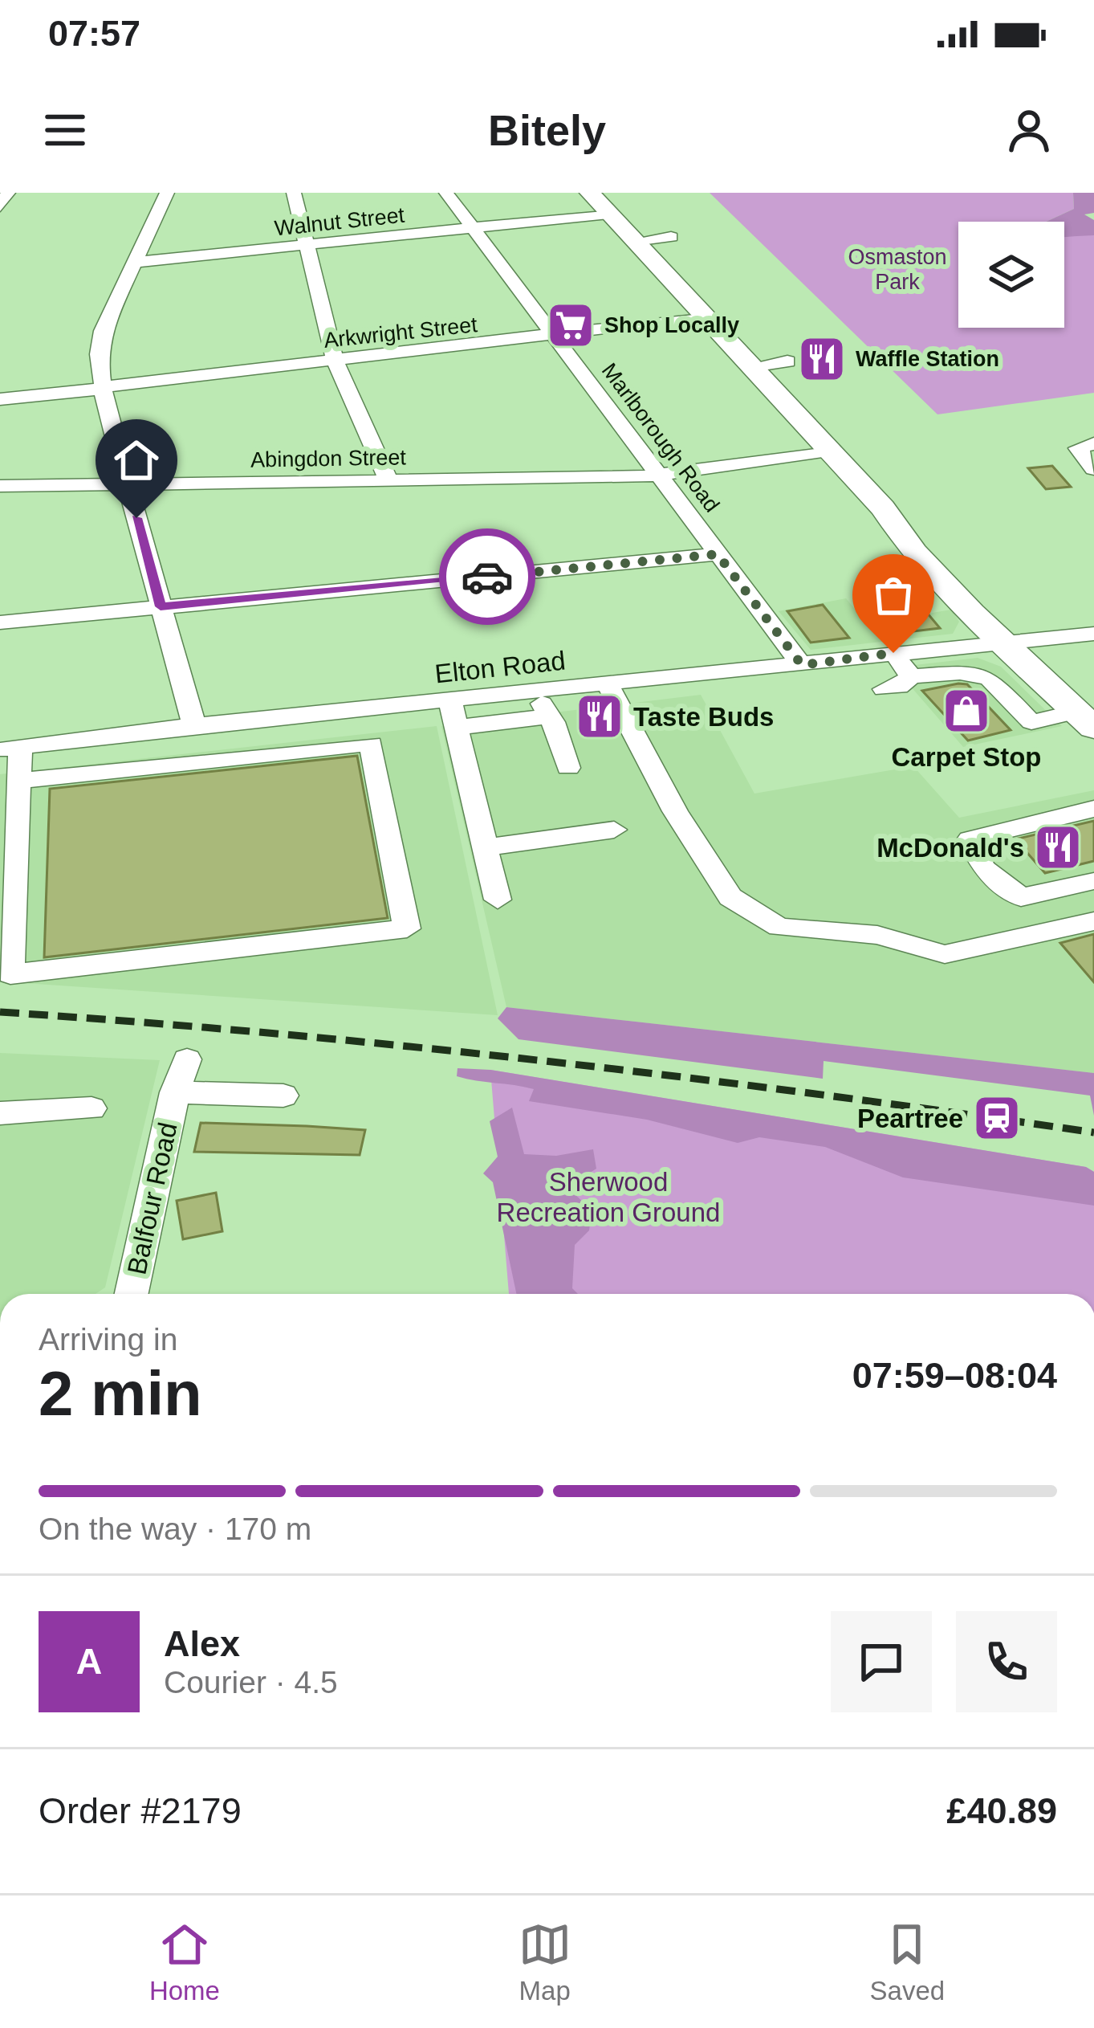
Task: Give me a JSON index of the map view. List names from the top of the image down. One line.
{"streets":{"street":["Walnut Street","Arkwright Street","Marlborough Road","Abingdon Street","Elton Road","Balfour Road"]},"crossings":[["Walnut Street","Marlborough Road"],["Arkwright Street","Marlborough Road"],["Marlborough Road","Abingdon Street"],["Marlborough Road","Elton Road"]],"parks":["Osmaston Park","Sherwood Recreation Ground"],"places":{"supermarket":["Shop Locally"],"restaurant":["Waffle Station","Taste Buds","McDonald's"],"shop":["Carpet Stop"],"station":["Peartree"]},"page":{"status":"07:57","header":"Bitely","heading":["2 min","Arriving in","07:59–08:04"],"panel":["Alex","Courier · 4.5","Order #2179","£40.89"],"bar":"On the way · 170 m","round":"A","tabs":["Home","Map","Saved"]}}
